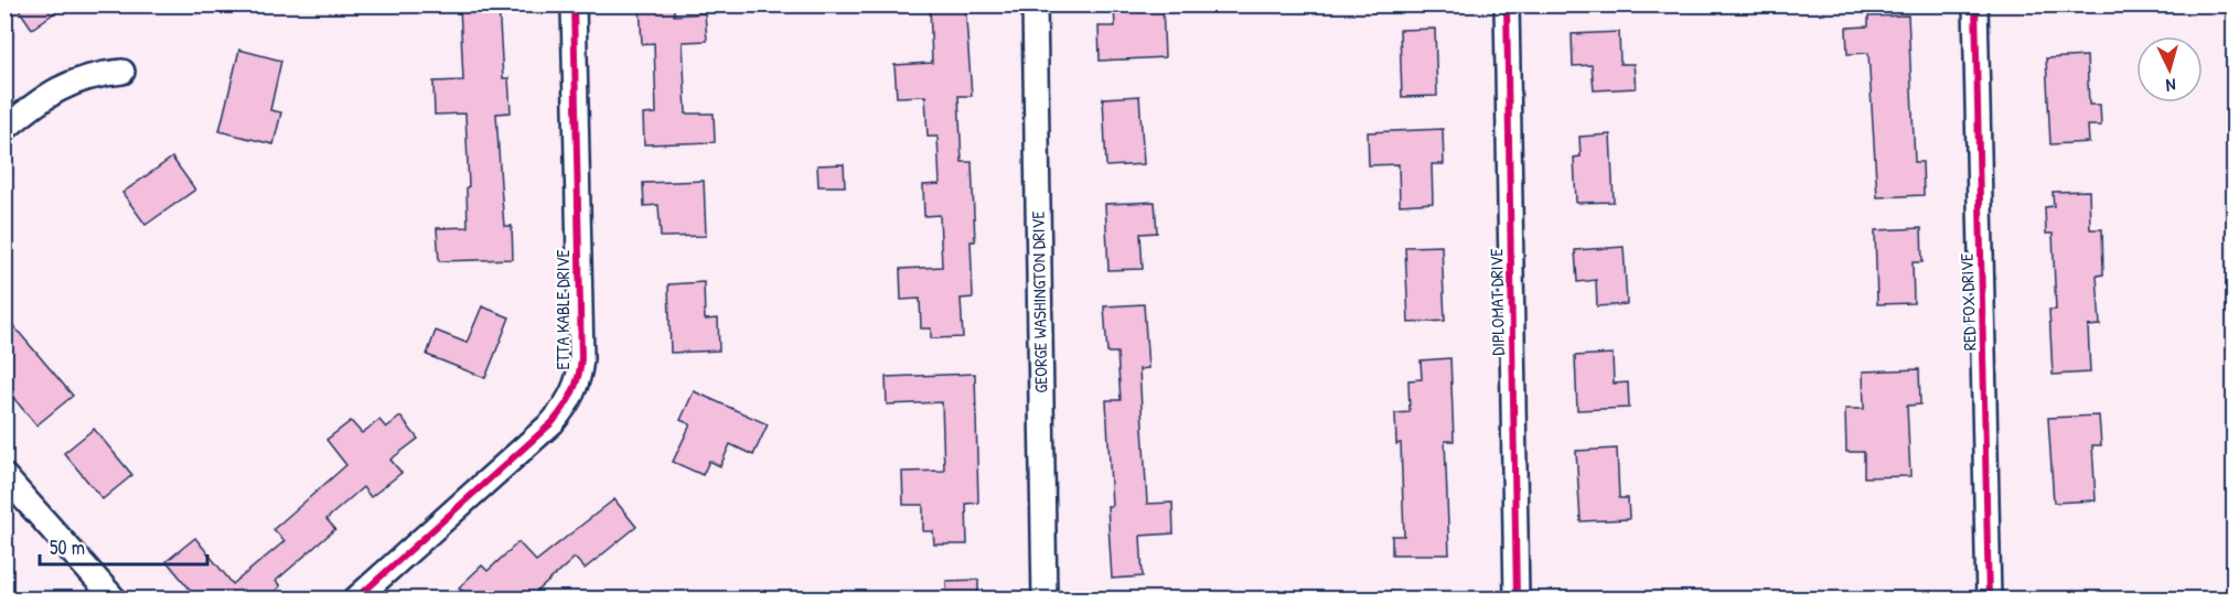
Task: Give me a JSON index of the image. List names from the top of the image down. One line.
{"streets":{"street":["GEORGE WASHINGTON DRIVE","DIPLOMAT DRIVE","RED FOX DRIVE","ETTA KABLE DRIVE"]},"scale_bar":"50 m","north":"bottom"}
